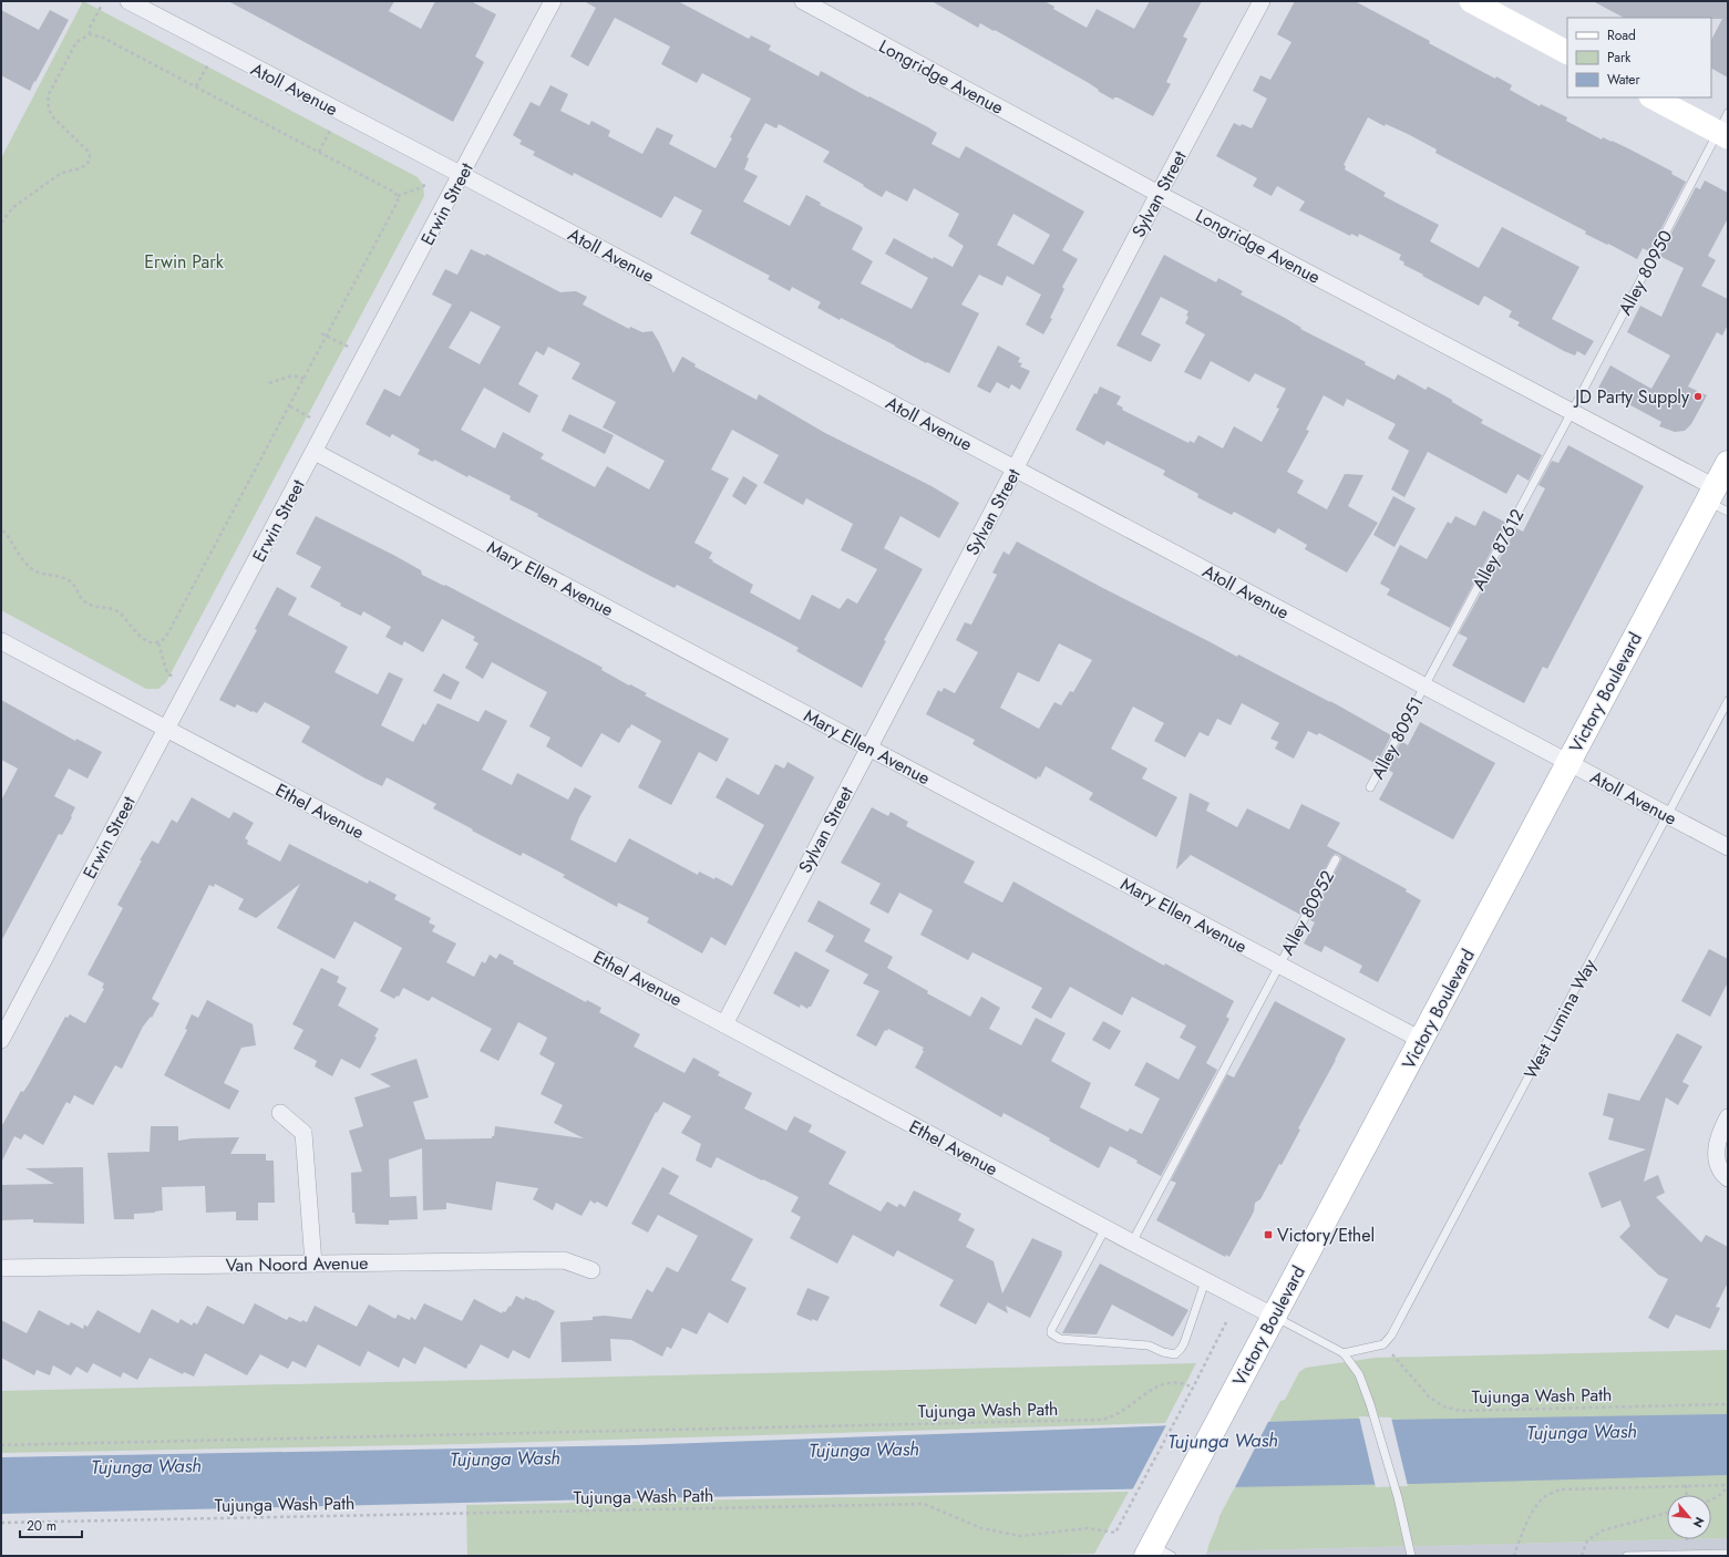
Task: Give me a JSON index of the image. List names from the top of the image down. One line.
{"streets":{"main road":["Victory Boulevard"],"street":["Longridge Avenue","Atoll Avenue","Sylvan Street","Erwin Street","Mary Ellen Avenue","Ethel Avenue","Van Noord Avenue"],"lane":["Alley 80950","Alley 87612","Alley 80951","Alley 80952","West Lumina Way"],"path":["Tujunga Wash Path"]},"crossings":[["Longridge Avenue","Sylvan Street"],["Longridge Avenue","Alley 80950"],["Longridge Avenue","Alley 87612"],["Longridge Avenue","Victory Boulevard"],["Atoll Avenue","Sylvan Street"],["Atoll Avenue","Erwin Street"],["Atoll Avenue","Alley 87612"],["Atoll Avenue","Victory Boulevard"],["Atoll Avenue","Alley 80951"],["Atoll Avenue","West Lumina Way"],["Sylvan Street","Mary Ellen Avenue"],["Sylvan Street","Ethel Avenue"],["Erwin Street","Mary Ellen Avenue"],["Erwin Street","Ethel Avenue"],["Alley 80950","Alley 87612"],["Alley 87612","Alley 80951"],["Mary Ellen Avenue","Victory Boulevard"],["Mary Ellen Avenue","Alley 80952"],["Victory Boulevard","Ethel Avenue"],["Ethel Avenue","Alley 80952"],["West Lumina Way","Tujunga Wash Path"]],"water":["Tujunga Wash"],"parks":["Erwin Park"],"places":{"other":["JD Party Supply"],"transit":["Victory/Ethel"]},"legend":["Road","Park","Water"],"scale_bar":"20 m","north":"bottom right"}
